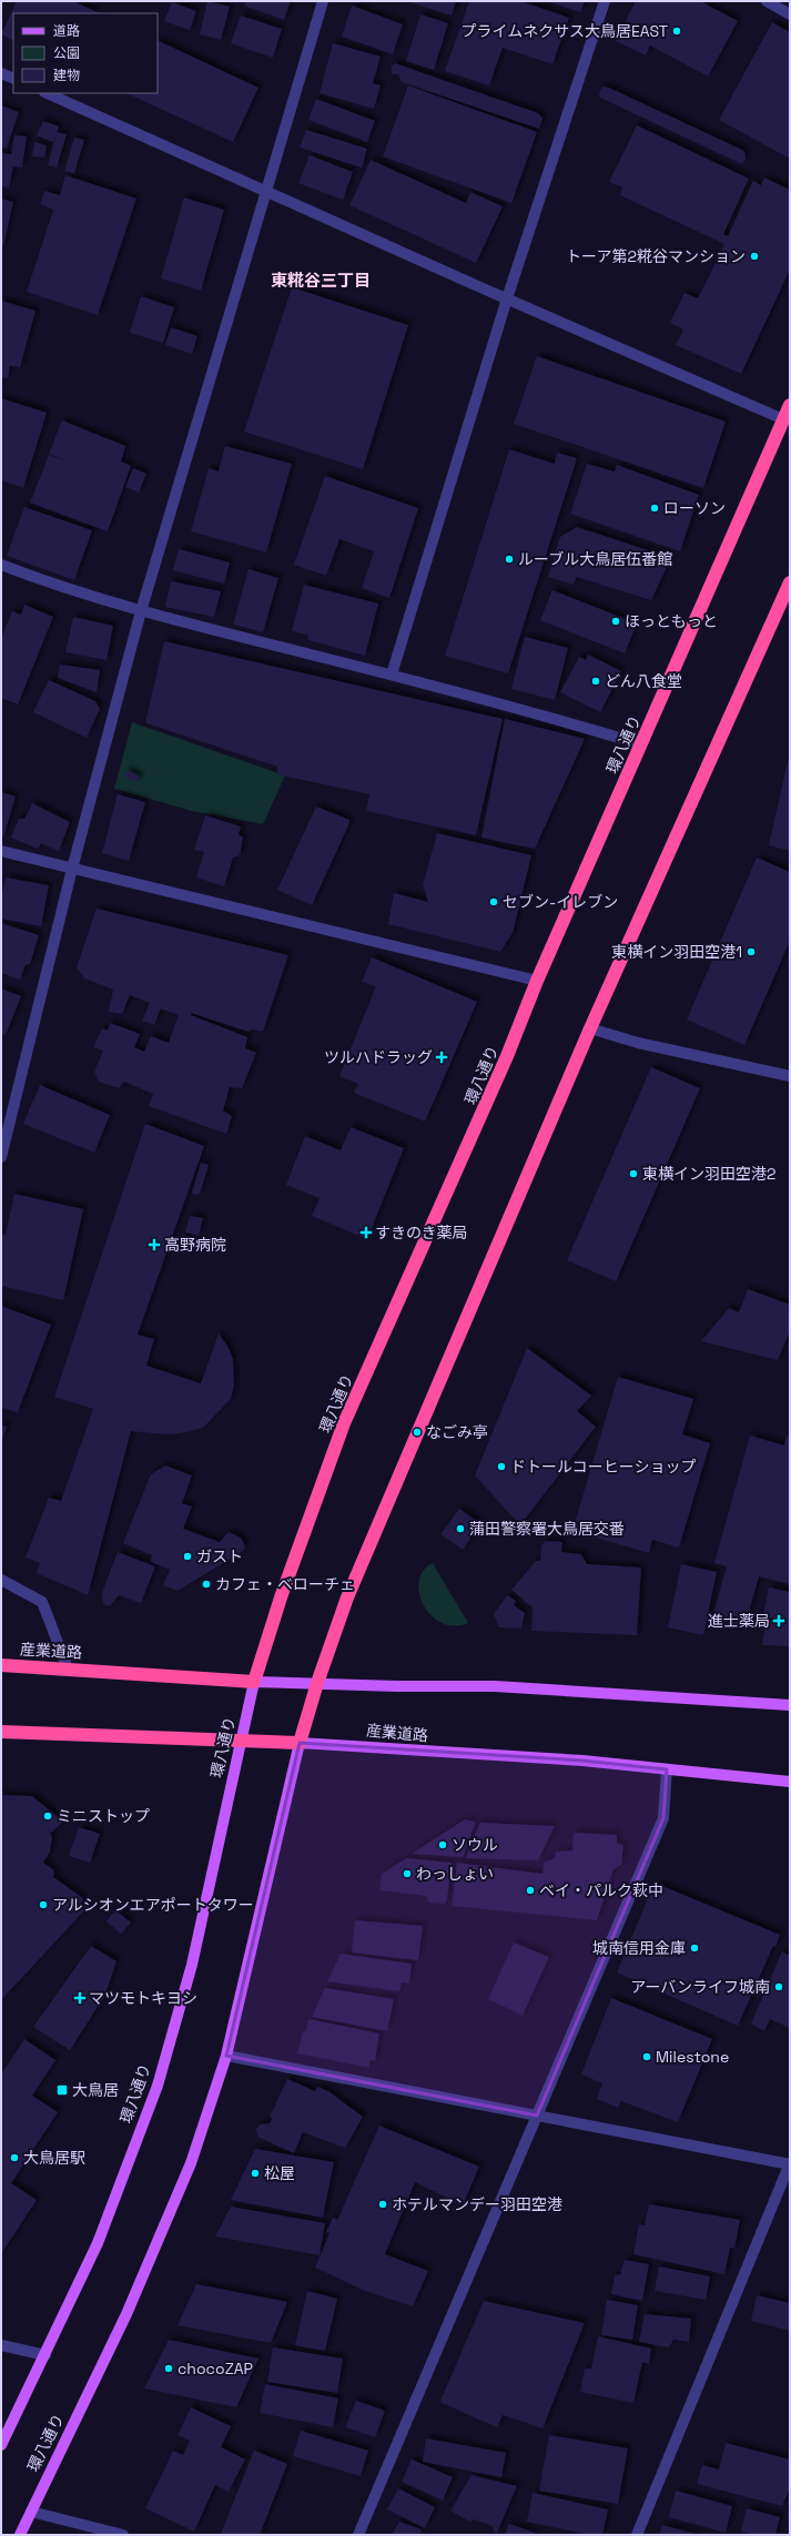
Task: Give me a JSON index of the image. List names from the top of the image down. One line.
{"streets":{"highway":["環八通り","産業道路"]},"crossings":[["環八通り","産業道路"]],"districts":["東糀谷三丁目"],"places":{"other":["プライムネクサス大鳥居EAST","トーア第2糀谷マンション","ローソン","ルーブル大鳥居伍番館","ほっともっと","どん八食堂","セブン-イレブン","東横イン羽田空港1","東横イン羽田空港2","なごみ亭","ドトールコーヒーショップ","蒲田警察署大鳥居交番","ガスト","カフェ・ベローチェ","ミニストップ","ソウル","わっしょい","ベイ・パルク萩中","アルシオンエアポートタワー","城南信用金庫","アーバンライフ城南","Milestone","大鳥居駅","松屋","ホテルマンデー羽田空港","chocoZAP"],"health":["ツルハドラッグ","すきのき薬局","高野病院","進士薬局","マツモトキヨシ"],"transit":["大鳥居"]},"legend":["道路","公園","建物"]}
